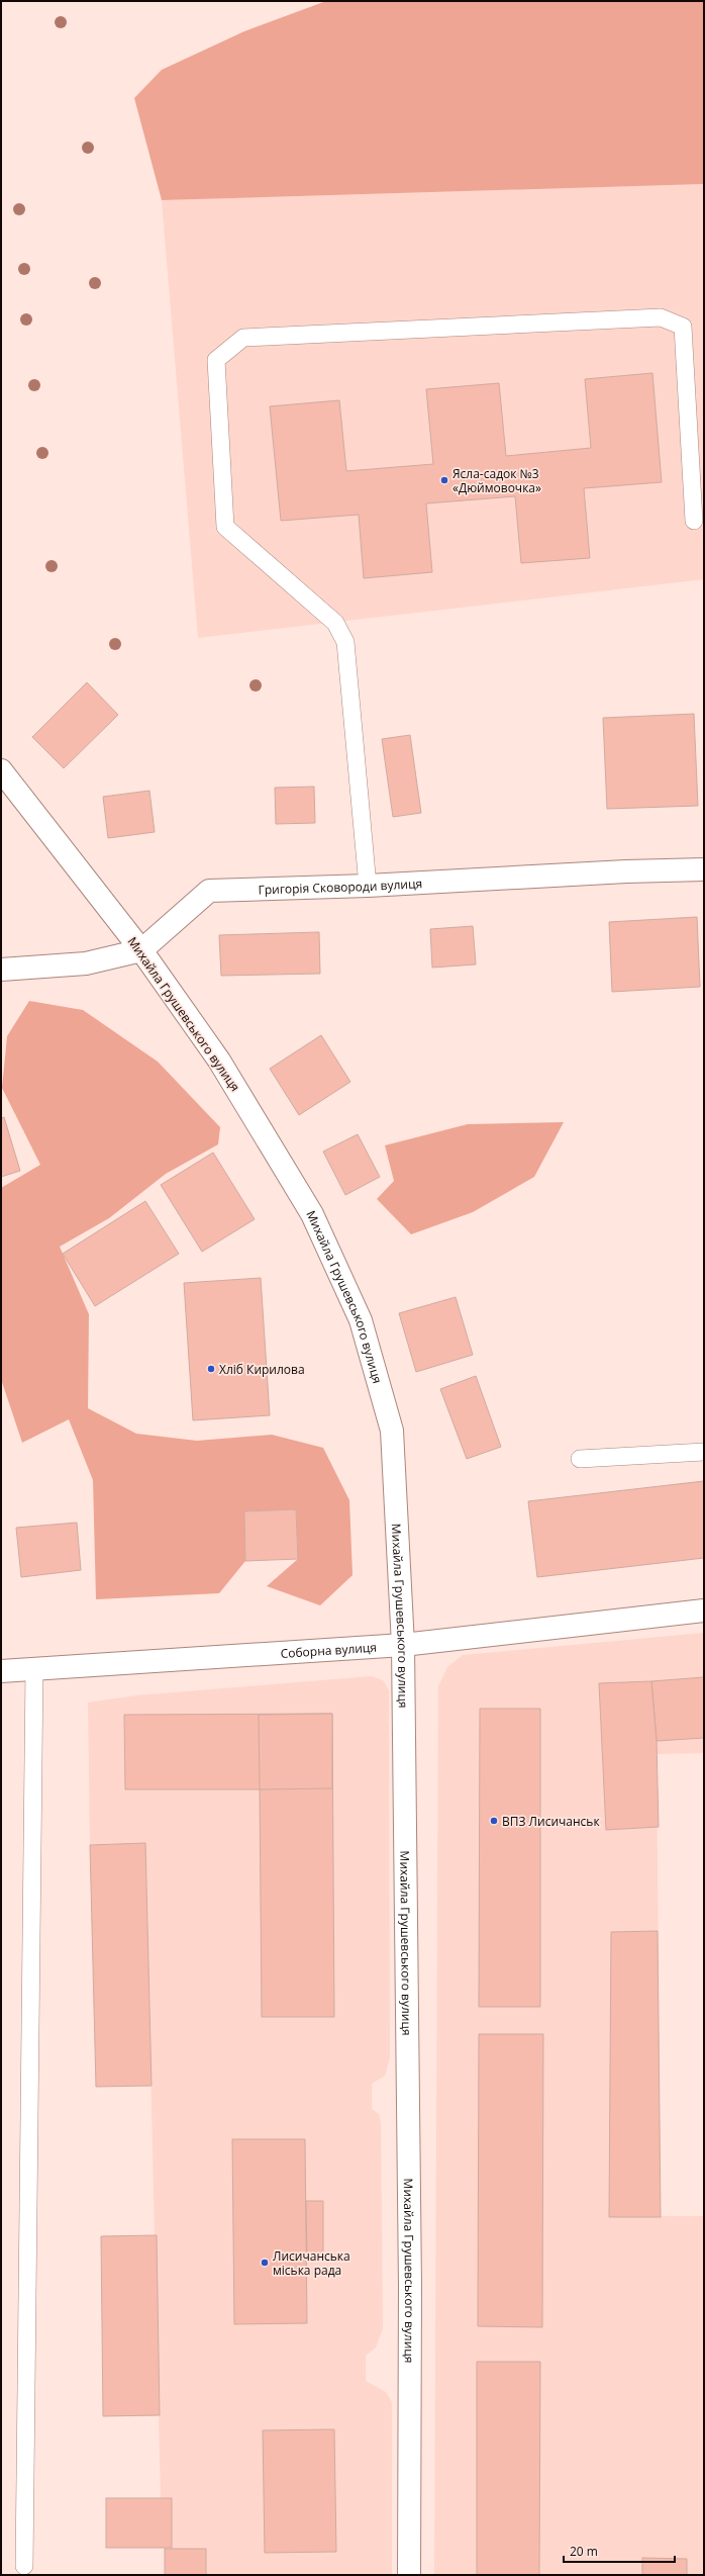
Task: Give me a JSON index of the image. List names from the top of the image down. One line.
{"streets":{"street":["Григорія Сковороди вулиця","Михайла Грушевського вулиця","Соборна вулиця"]},"crossings":[["Григорія Сковороди вулиця","Михайла Грушевського вулиця"],["Михайла Грушевського вулиця","Соборна вулиця"]],"places":["Ясла-садок №3 «Дюймовочка»","Хліб Кирилова","ВПЗ Лисичанськ","Лисичанська міська рада"],"scale_bar":"20 m"}
